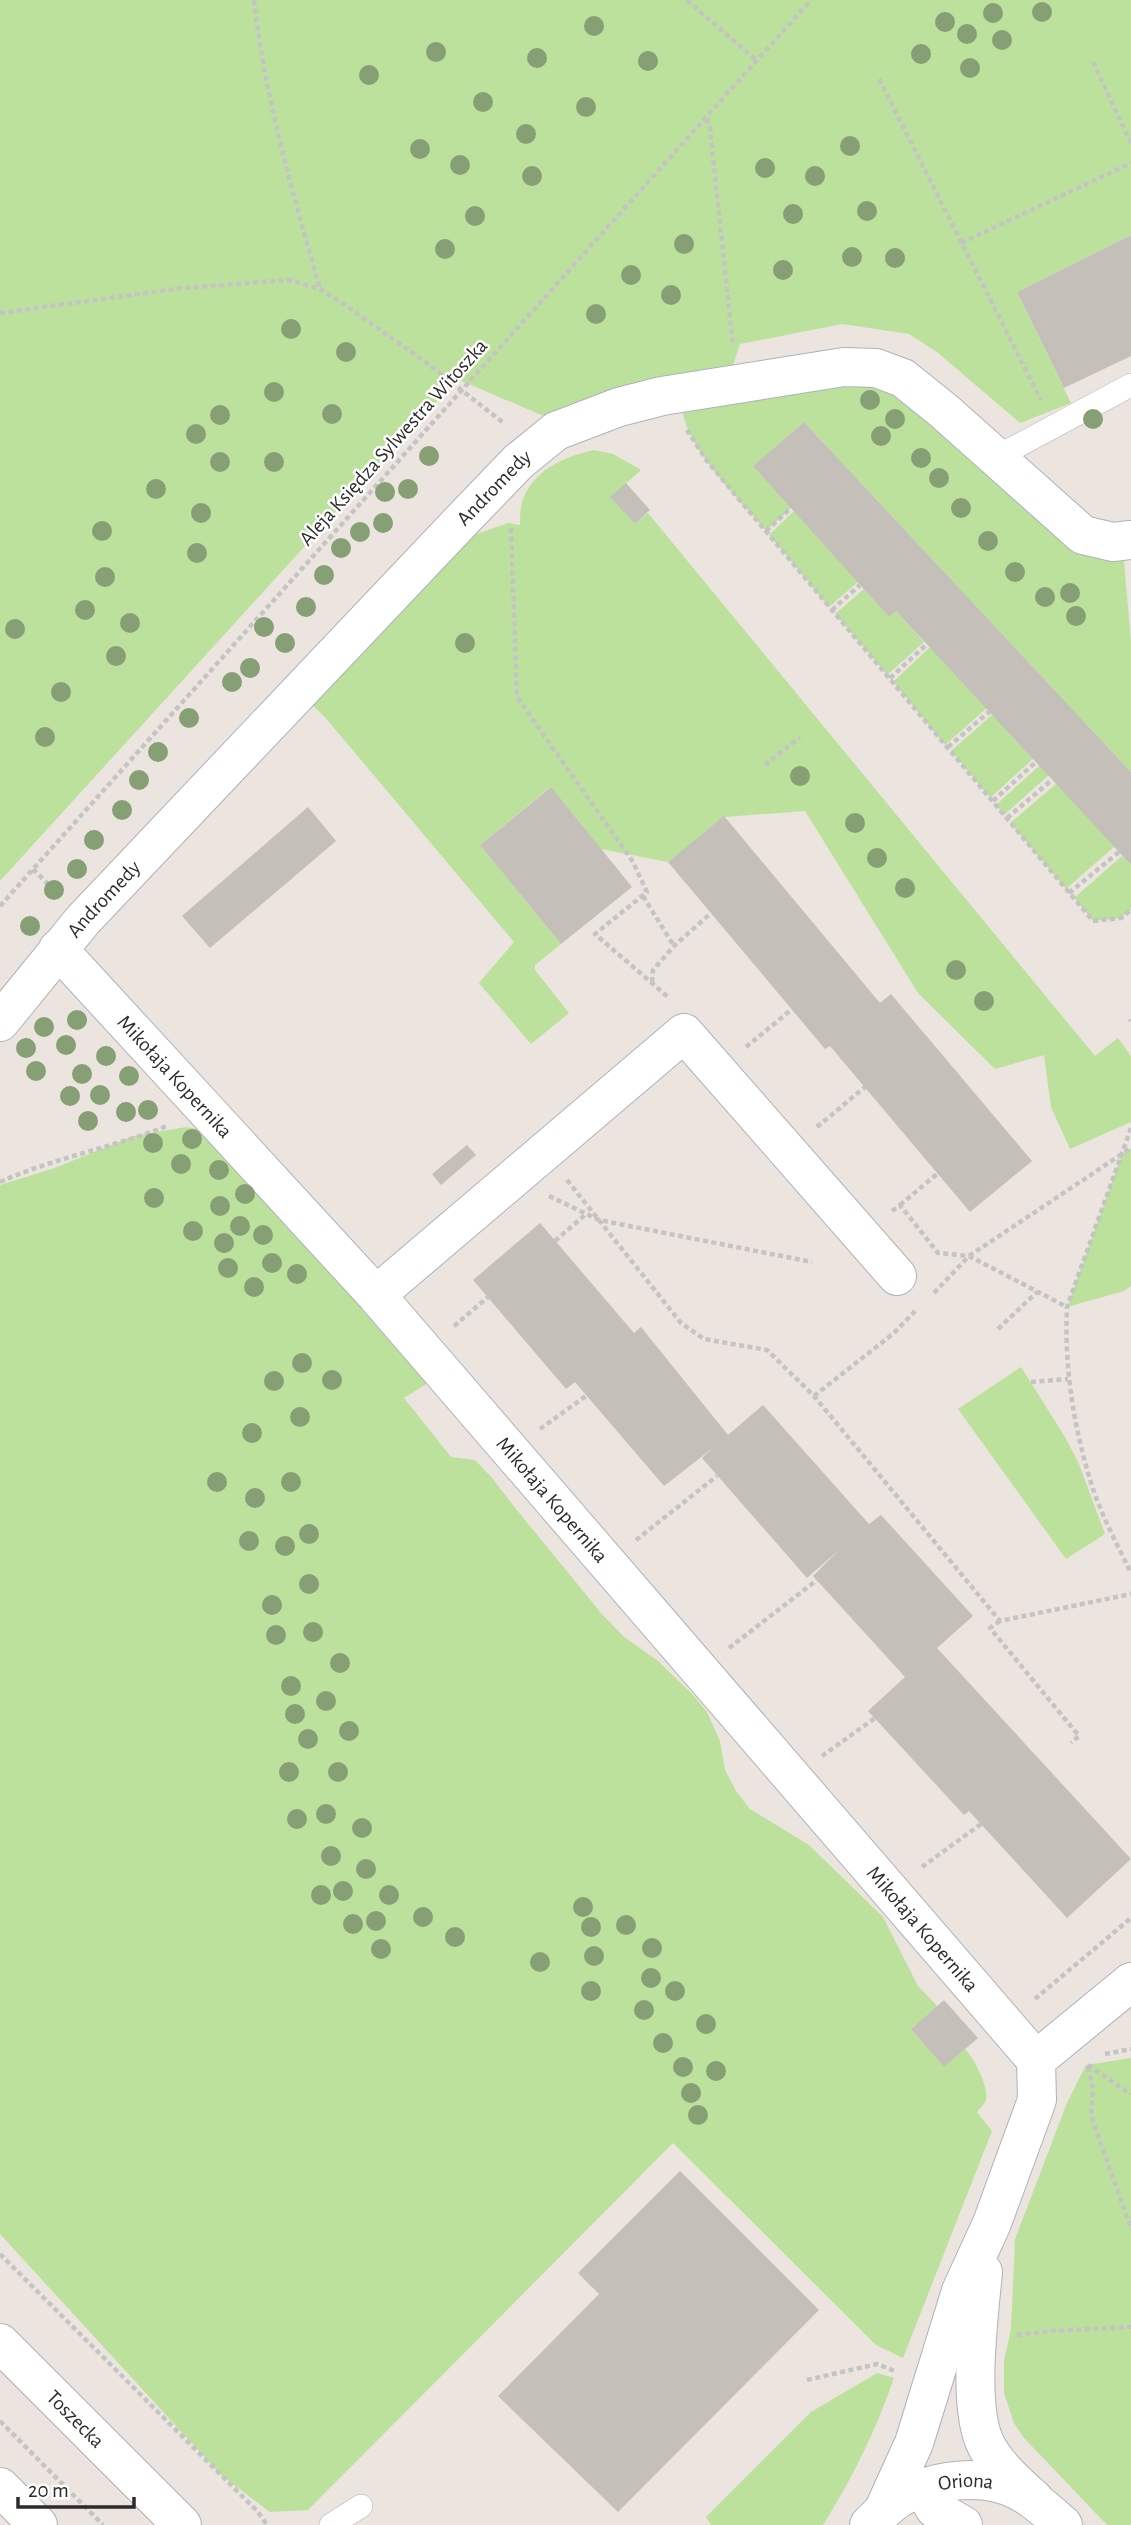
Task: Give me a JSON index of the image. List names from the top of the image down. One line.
{"streets":{"street":["Andromedy","Mikołaja Kopernika","Toszecka","Oriona"],"path":["Aleja Księdza Sylwestra Witoszka"]},"crossings":[["Andromedy","Mikołaja Kopernika"]],"scale_bar":"20 m"}
